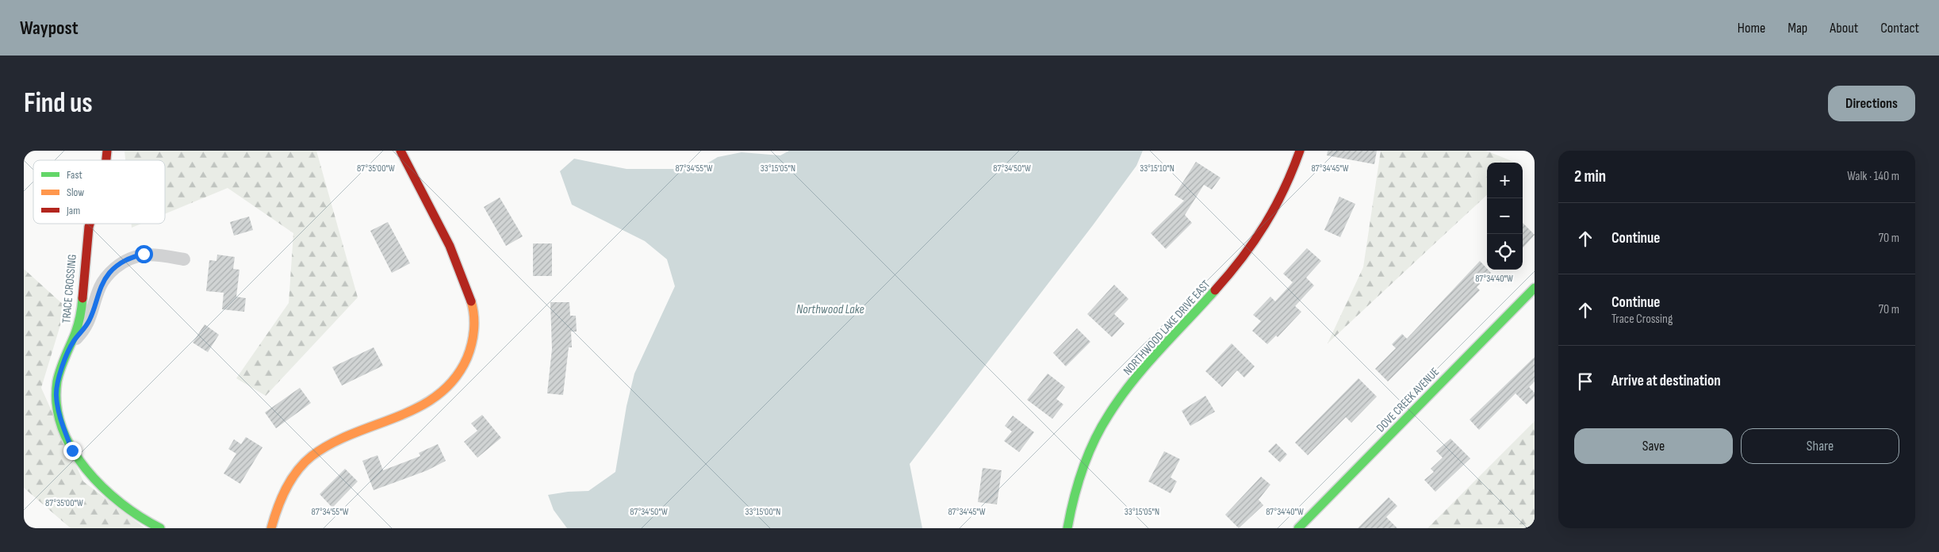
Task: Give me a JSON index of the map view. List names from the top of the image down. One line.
{"streets":{"street":["TRACE CROSSING","NORTHWOOD LAKE DRIVE EAST","DOVE CREEK AVENUE"]},"water":["Northwood Lake"],"legend":["Fast","Slow","Jam"],"page":{"header":"Waypost","nav":["Home","Map","About","Contact"],"buttons":["Directions",["Save","Share"]],"title":"Find us","heading":["2 min","Walk · 140 m"],"map_buttons":["+","−"],"list":[["Continue","70 m"],["Continue","Trace Crossing","70 m"],"Arrive at destination"]},"coordinates":["87°35'00\"W","87°34'55\"W","33°15'05\"N","87°34'50\"W","33°15'10\"N","87°34'45\"W","87°34'40\"W","33°15'00\"N"]}
